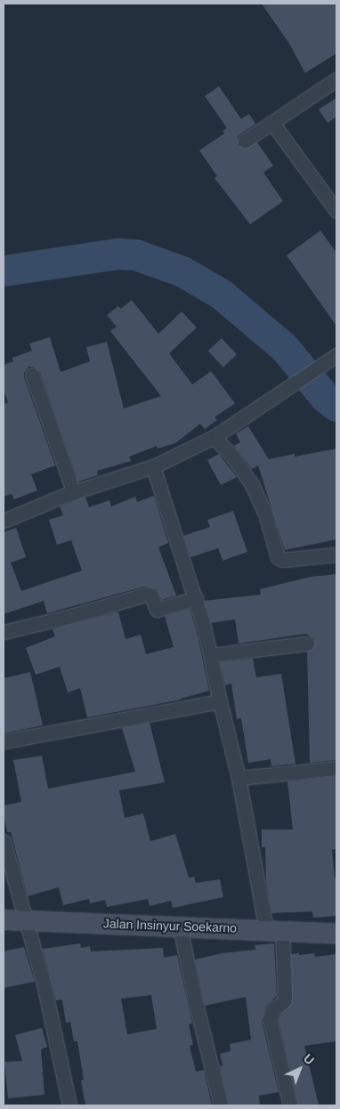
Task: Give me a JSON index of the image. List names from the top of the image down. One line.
{"streets":{"main road":["Jalan Insinyur Soekarno"]},"north":"top right"}
